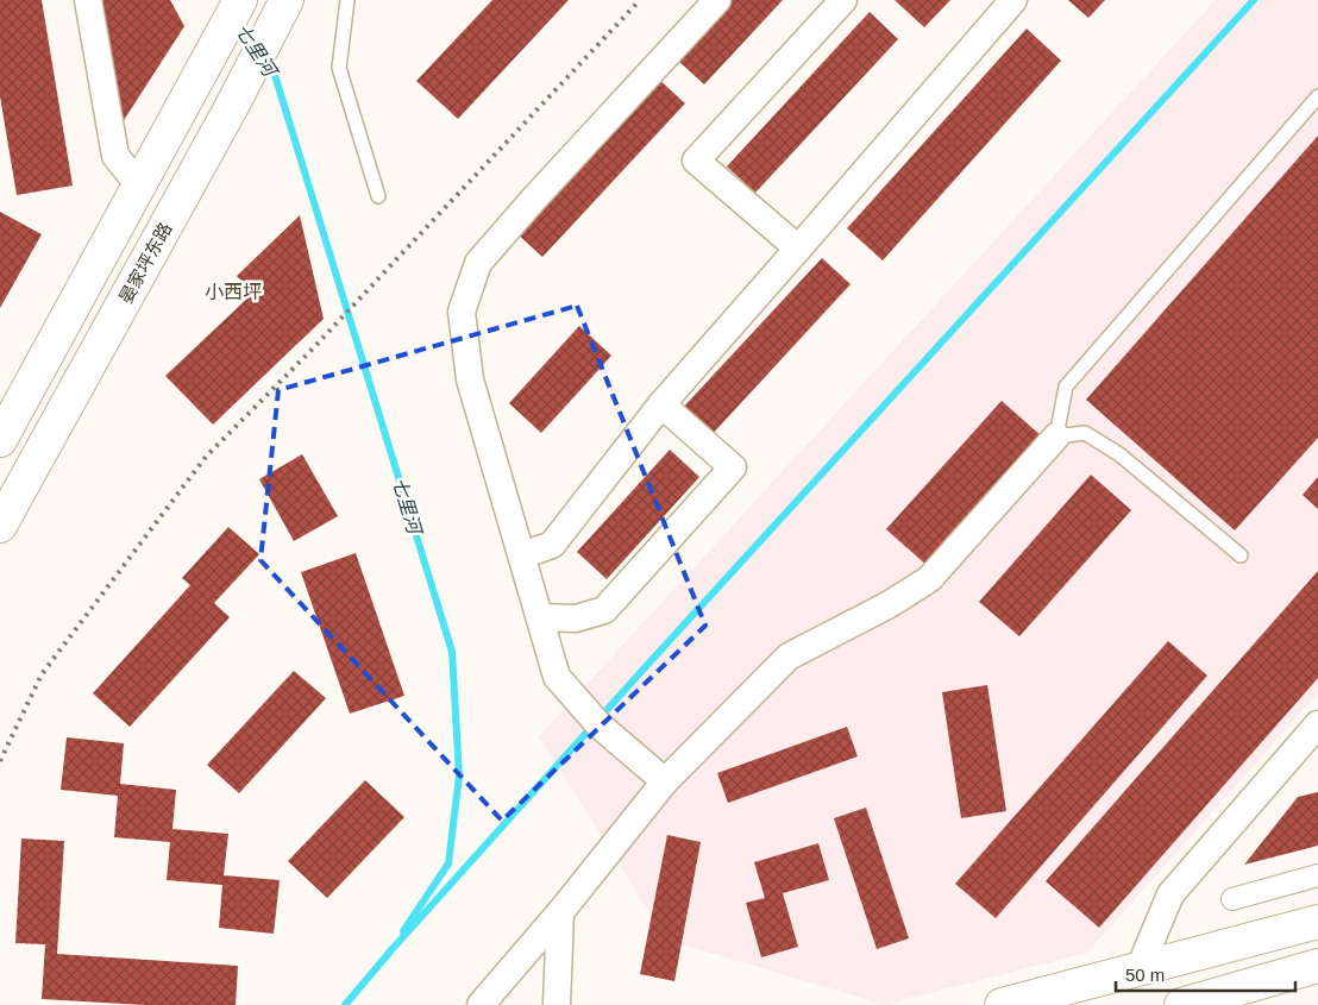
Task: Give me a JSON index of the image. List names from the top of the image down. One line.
{"streets":{"highway":["晏家坪东路"]},"districts":["小西坪"],"water":["七里河"],"scale_bar":"50 m"}
